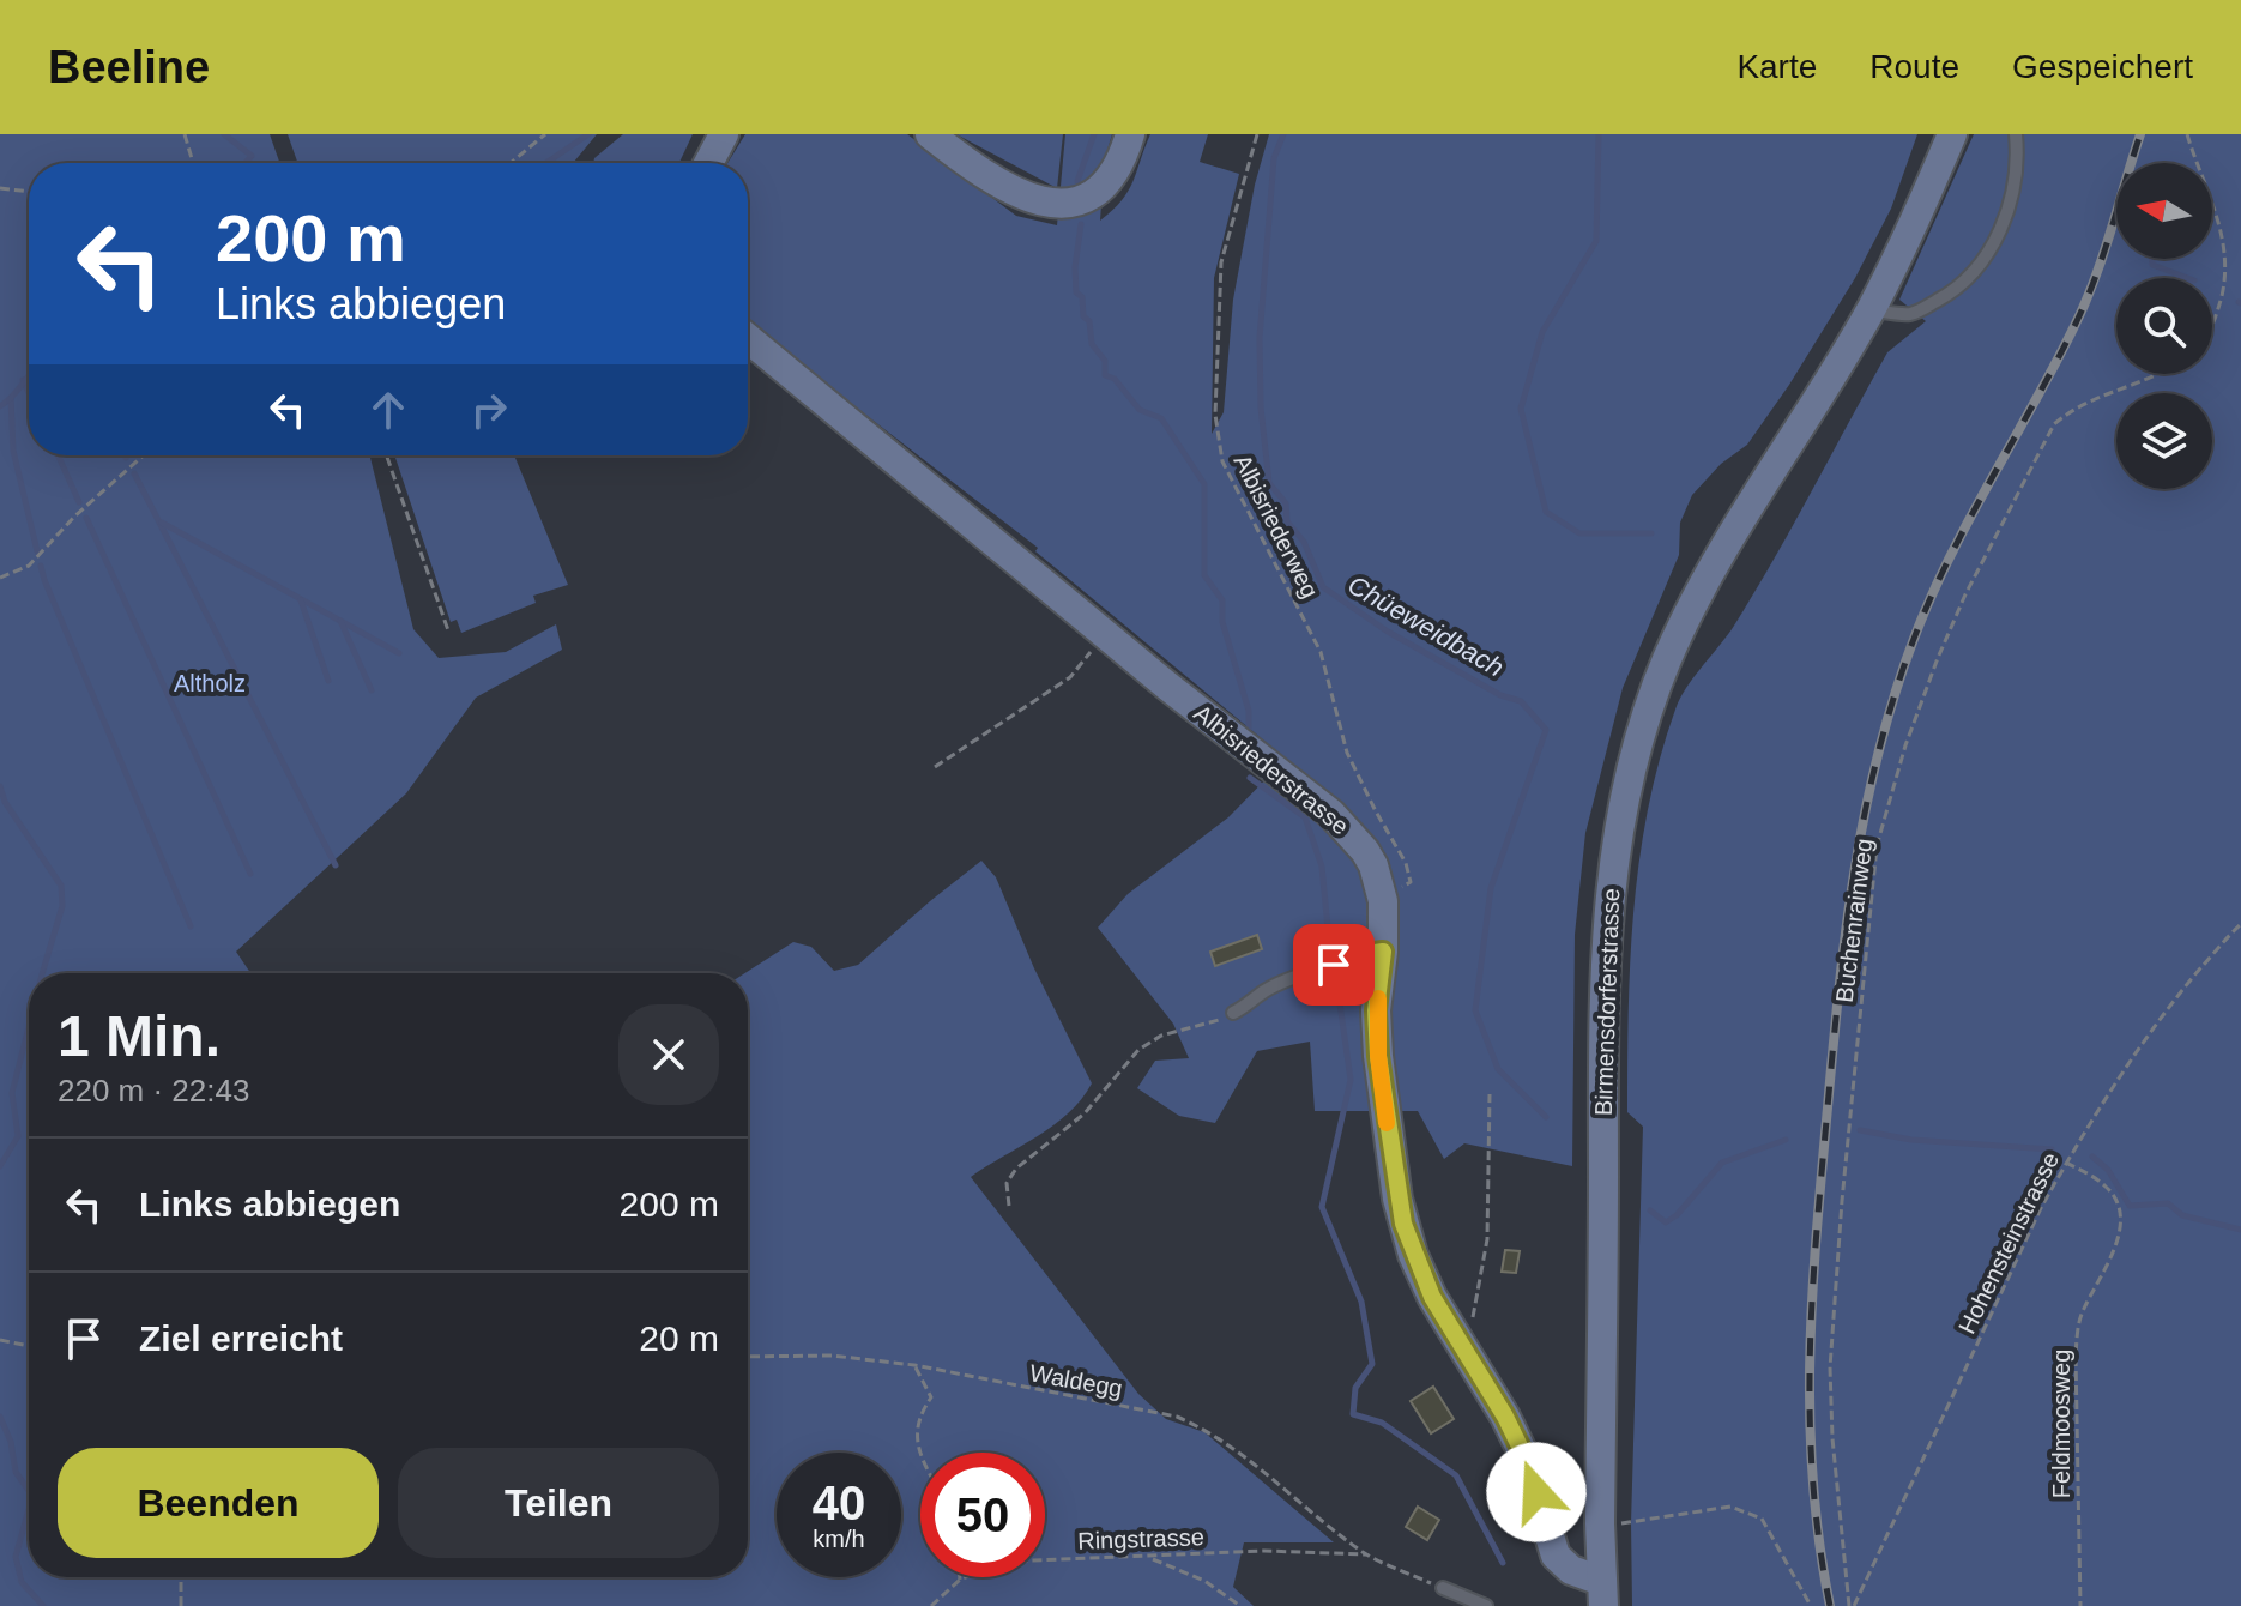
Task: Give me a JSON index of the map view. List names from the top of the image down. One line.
{"streets":{"main road":["Albisriederstrasse","Birmensdorferstrasse"],"path":["Albisriederweg","Buchenrainweg","Hohensteinstrasse","Waldegg","Feldmoosweg","Ringstrasse"]},"crossings":[["Albisriederweg","Albisriederstrasse"],["Albisriederstrasse","Birmensdorferstrasse"],["Buchenrainweg","Hohensteinstrasse"],["Hohensteinstrasse","Feldmoosweg"],["Waldegg","Ringstrasse"]],"water":["Chüeweidbach"],"parks":["Altholz"],"north":"left","page":{"header":"Beeline","nav":["Karte","Route","Gespeichert"],"turn":["200 m","Links abbiegen"],"heading":["1 Min.","220 m · 22:43"],"list":[{"name":"Links abbiegen","value":"200 m"},{"name":"Ziel erreicht","value":"20 m"}],"buttons":["Beenden","Teilen"],"speed":"40 km/h","limit":"50"}}
